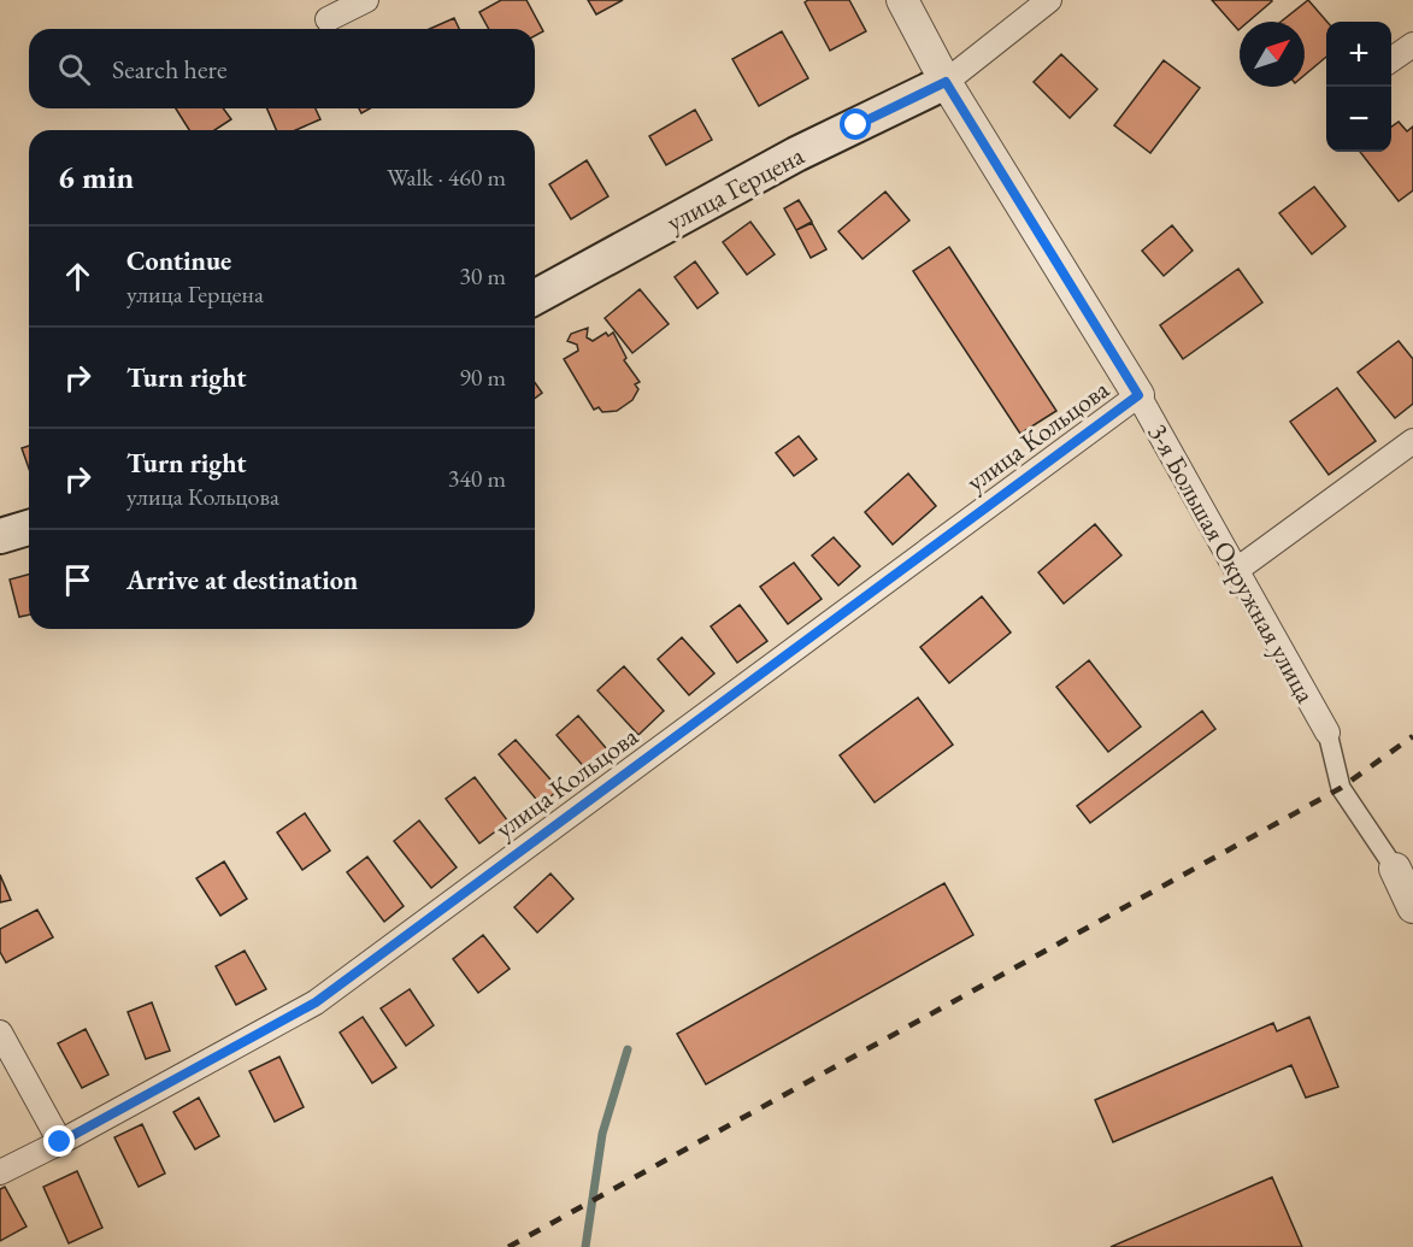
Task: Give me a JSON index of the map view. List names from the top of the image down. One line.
{"streets":{"main road":["улица Герцена"],"street":["улица Кольцова","3-я Большая Окружная улица"]},"crossings":[["улица Герцена","3-я Большая Окружная улица"],["улица Кольцова","3-я Большая Окружная улица"]],"north":"top right","page":{"map_buttons":["+","−"],"search":"Search here","heading":["6 min","Walk · 460 m"],"list":[["Continue","улица Герцена","30 m"],["Turn right","90 m"],["Turn right","улица Кольцова","340 m"],"Arrive at destination"]}}
